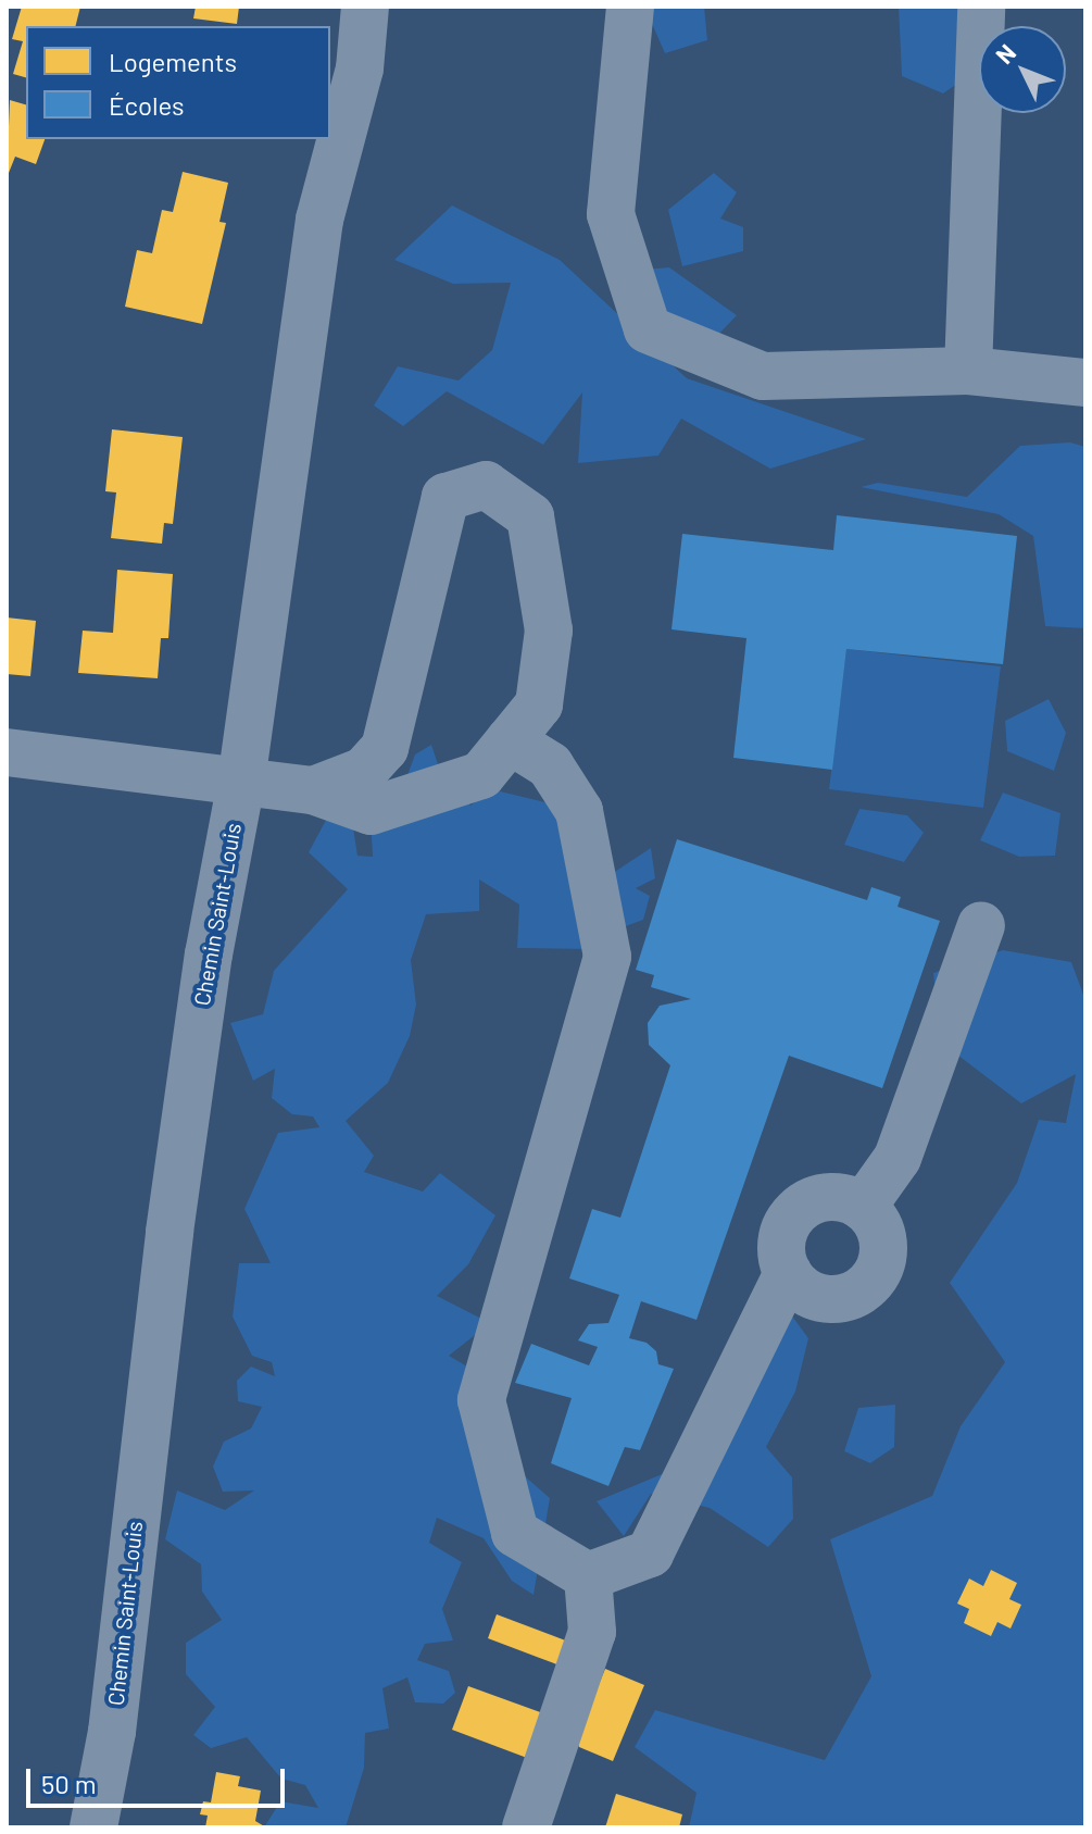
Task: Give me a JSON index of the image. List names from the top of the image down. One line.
{"streets":{"street":["Chemin Saint-Louis"]},"legend":["Logements","Écoles"],"scale_bar":"50 m","north":"top left"}
